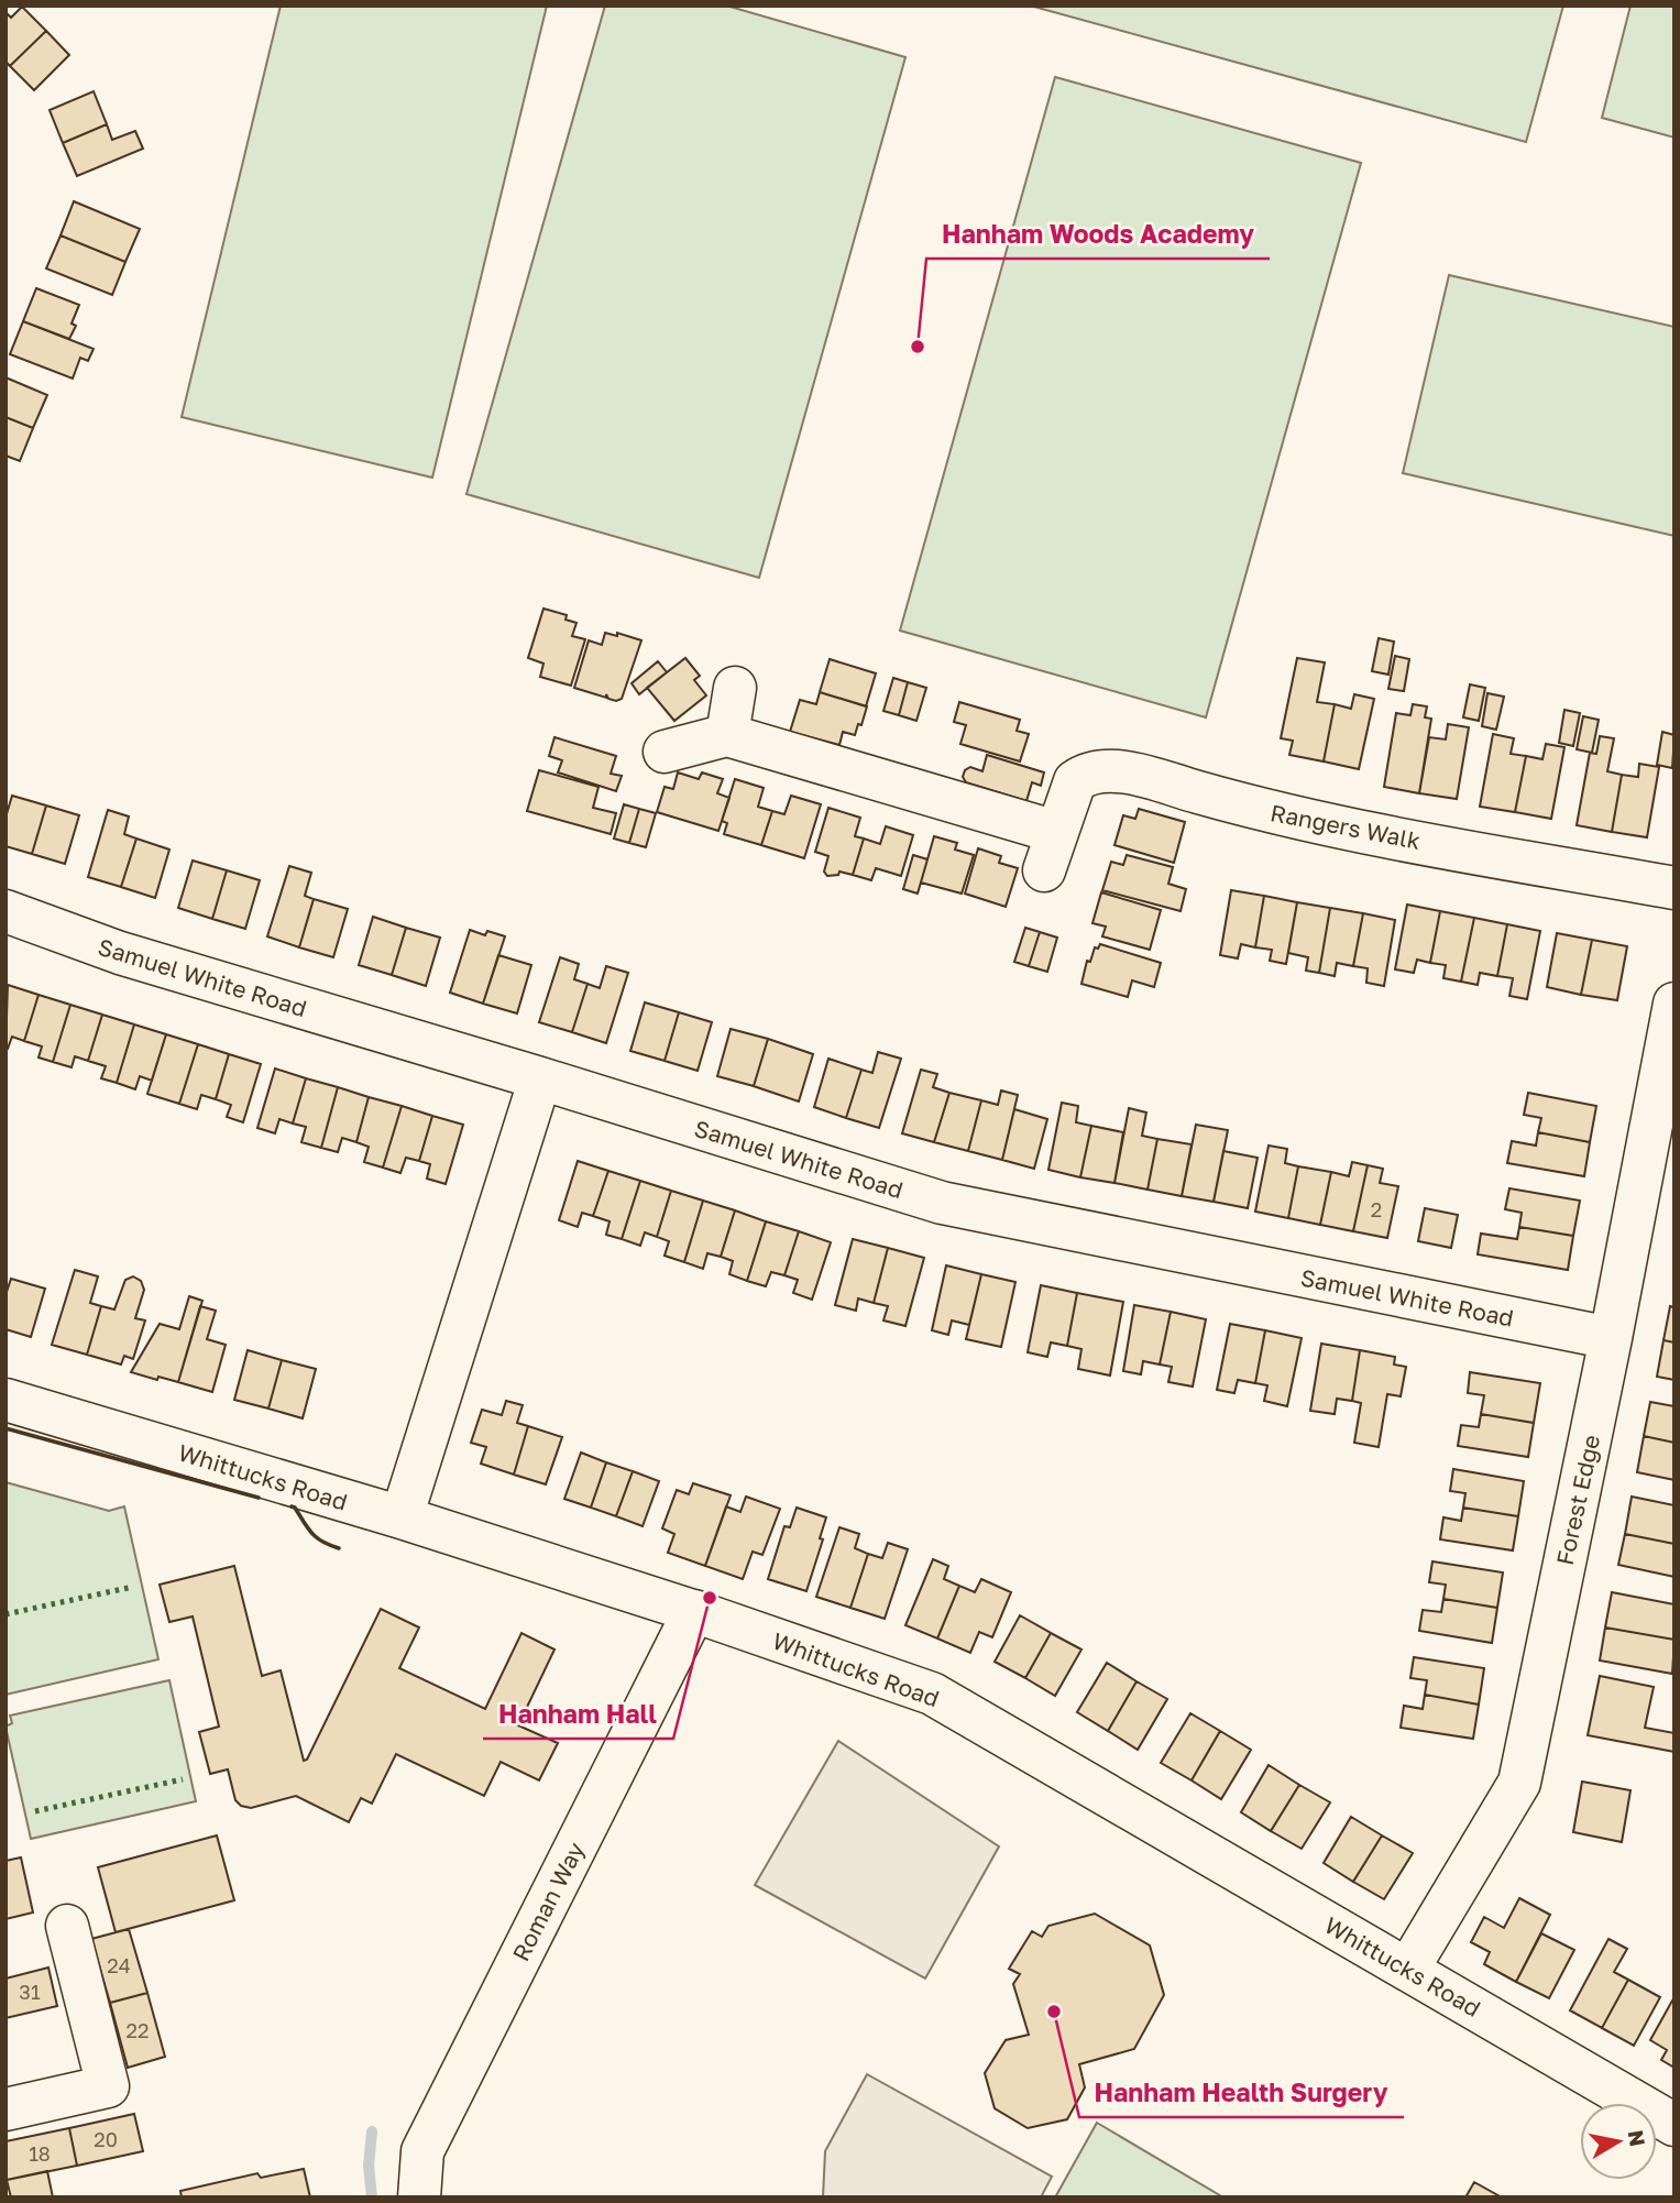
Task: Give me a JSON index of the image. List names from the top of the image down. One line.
{"streets":{"street":["Rangers Walk","Samuel White Road","Whittucks Road","Forest Edge","Roman Way"]},"crossings":[["Samuel White Road","Forest Edge"],["Whittucks Road","Forest Edge"],["Whittucks Road","Roman Way"]],"places":["Hanham Woods Academy","Hanham Hall","Hanham Health Surgery"],"house_numbers":["2","24","31","22","20","18"],"north":"right"}
